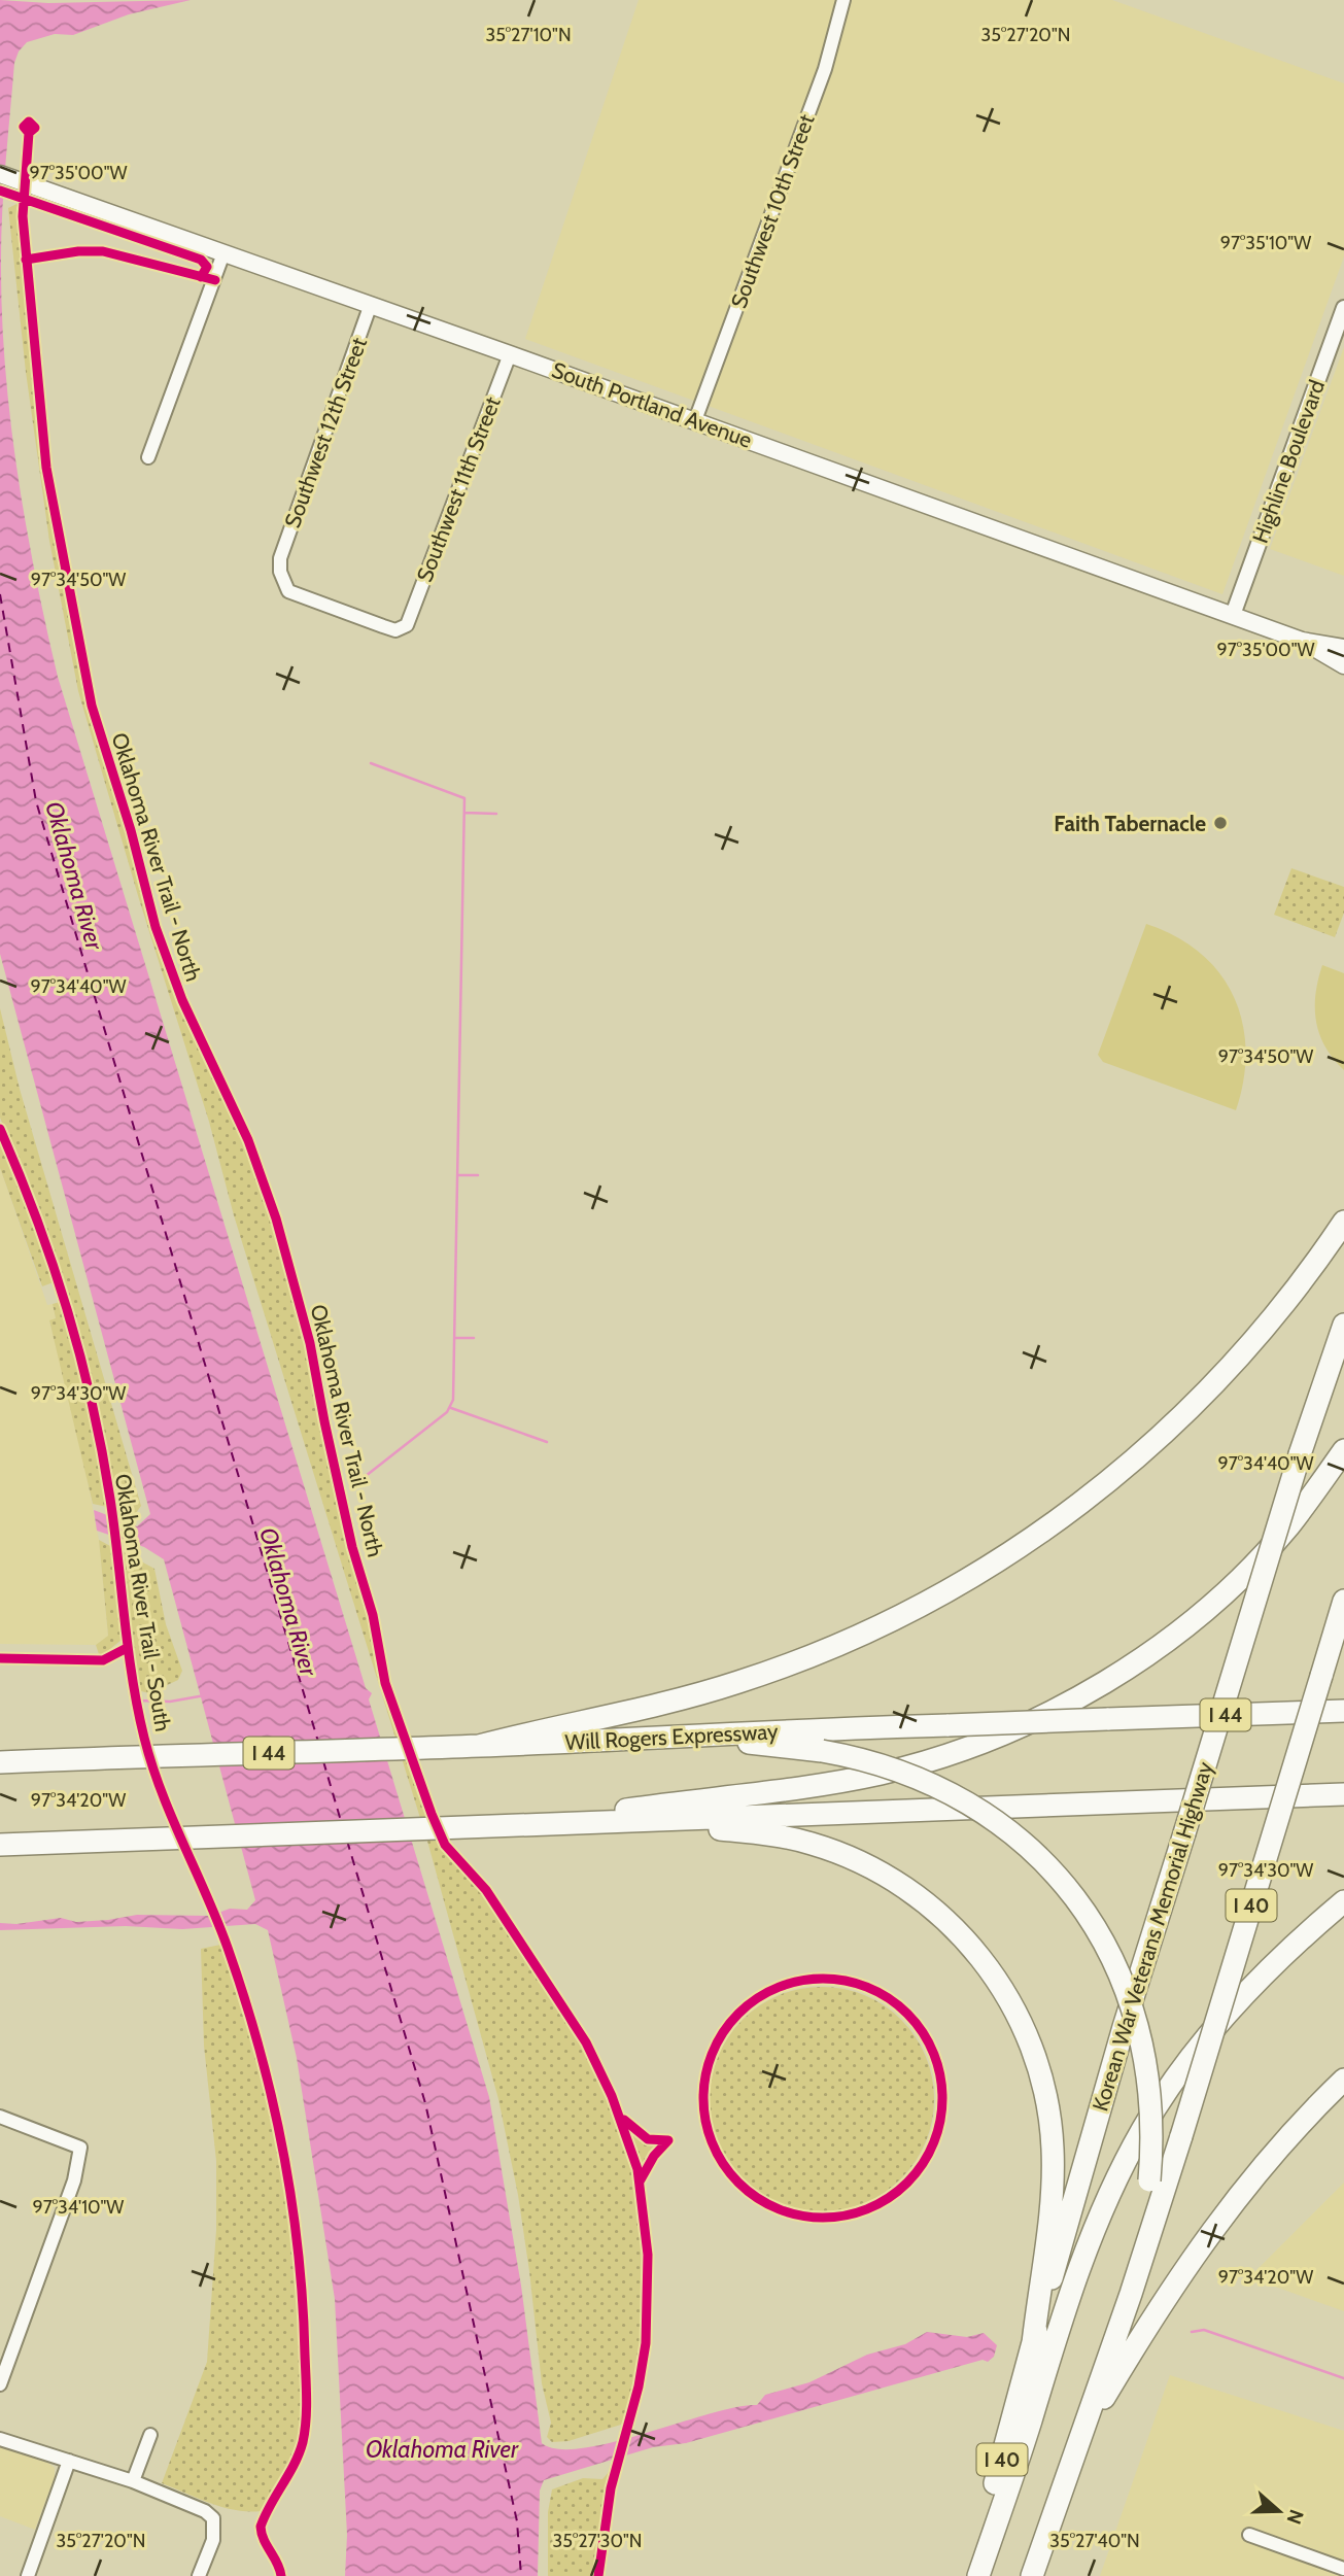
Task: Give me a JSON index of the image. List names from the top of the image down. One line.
{"streets":{"highway":["I 44","Will Rogers Expressway","I 40","Korean War Veterans Memorial Highway"],"main road":["South Portland Avenue"],"street":["Southwest 10th Street","Southwest 12th Street","Highline Boulevard","Southwest 11th Street"],"cycle path":["Oklahoma River Trail - North","Oklahoma River Trail - South"]},"crossings":[["Southwest 10th Street","South Portland Avenue"],["South Portland Avenue","Southwest 12th Street"],["South Portland Avenue","Highline Boulevard"],["South Portland Avenue","Southwest 11th Street"],["Southwest 12th Street","Southwest 11th Street"],["I 40","Korean War Veterans Memorial Highway"]],"water":["Oklahoma River"],"places":["Faith Tabernacle"],"north":"right","coordinates":["35°27'20\"N","35°27'10\"N","97°35'00\"W","97°35'10\"W","97°34'50\"W","97°34'40\"W","97°34'30\"W","97°34'20\"W","97°34'10\"W","35°27'30\"N","35°27'40\"N"]}
